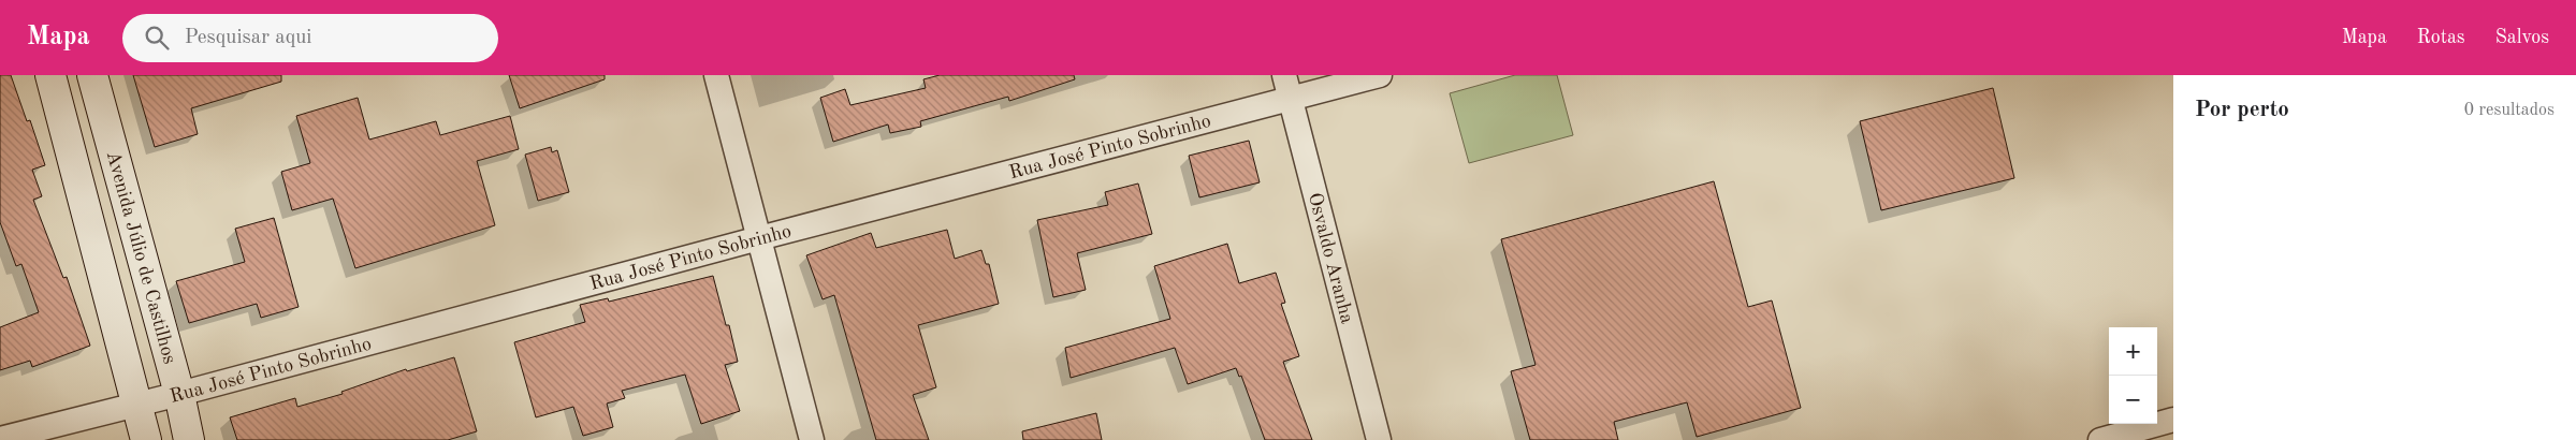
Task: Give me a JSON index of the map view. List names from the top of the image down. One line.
{"streets":{"street":["Rua José Pinto Sobrinho","Avenida Júlio de Castilhos","Osvaldo Aranha"]},"crossings":[["Rua José Pinto Sobrinho","Avenida Júlio de Castilhos"],["Rua José Pinto Sobrinho","Osvaldo Aranha"]],"page":{"header":"Mapa","search":"Pesquisar aqui","nav":["Mapa","Rotas","Salvos"],"heading":["Por perto","0 resultados"],"map_buttons":["+","−"]}}
